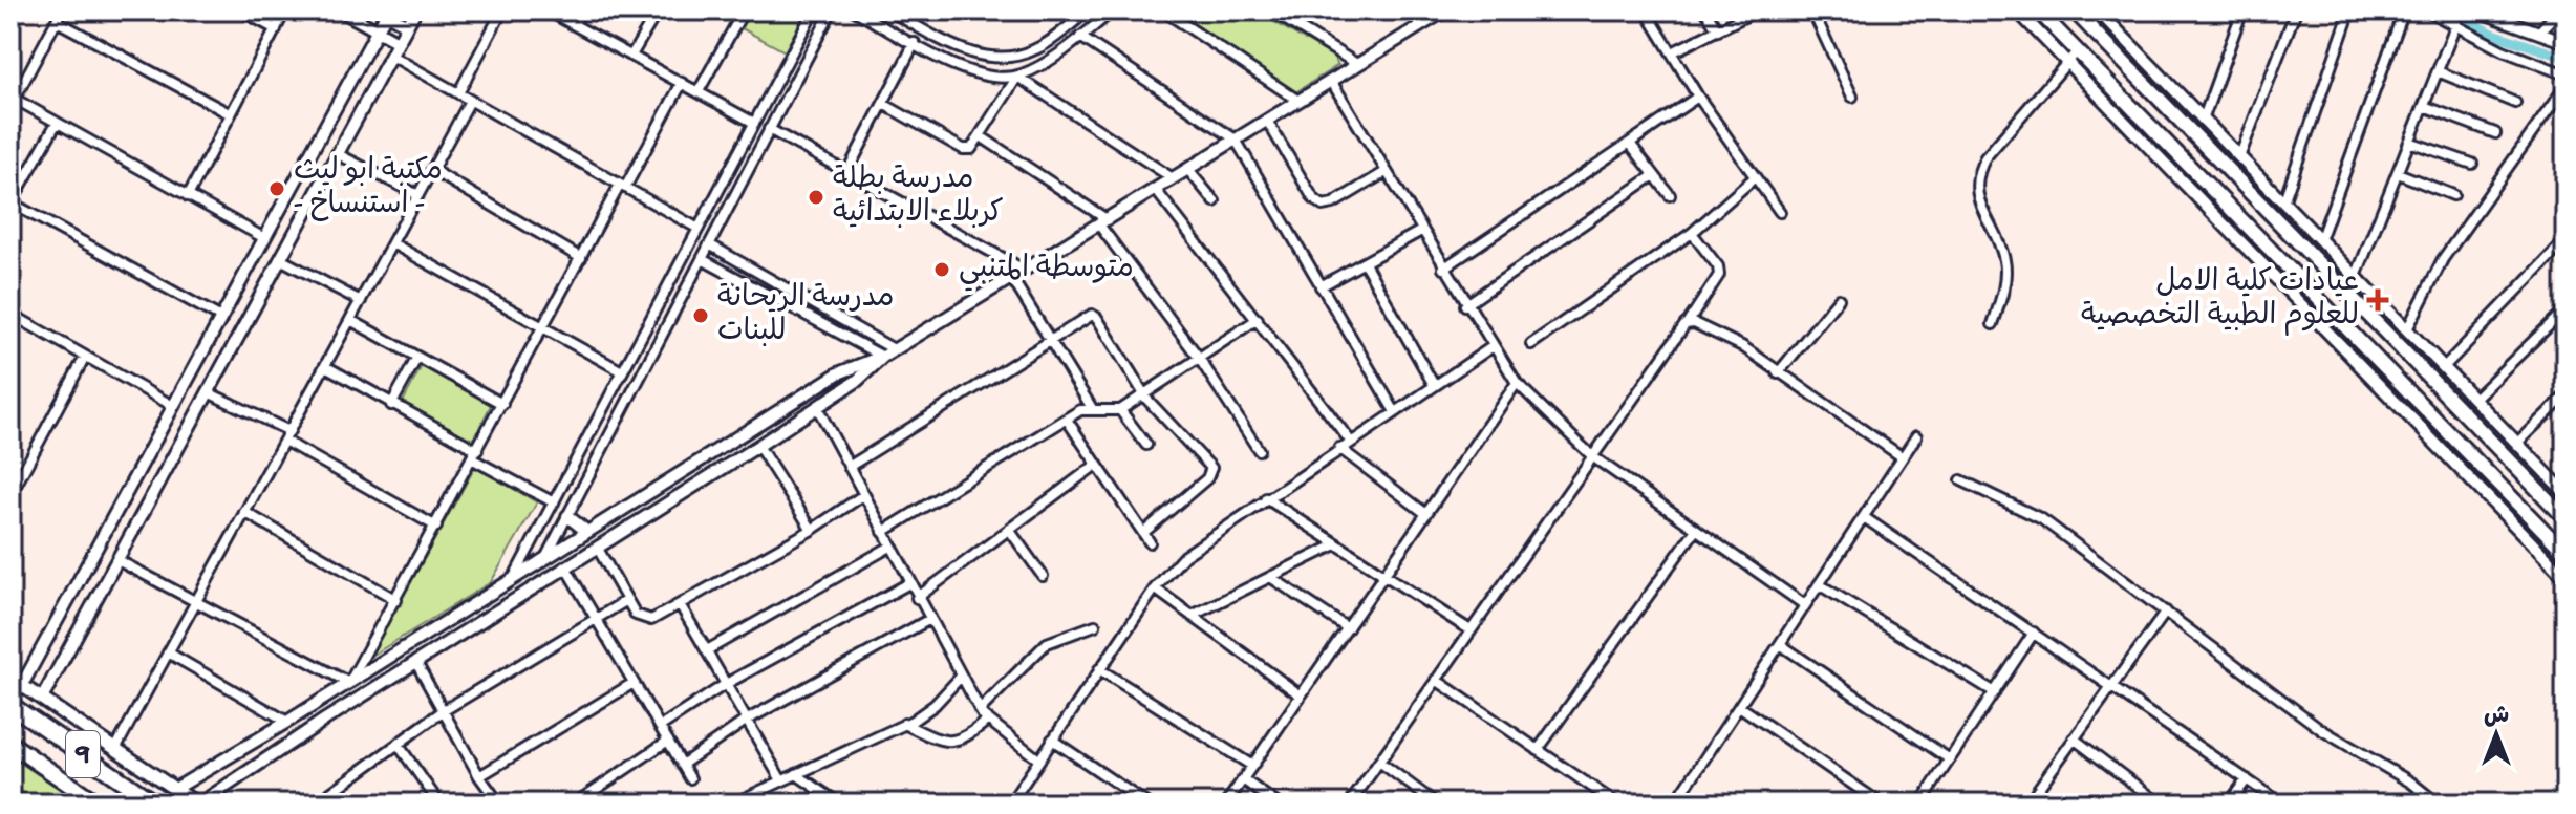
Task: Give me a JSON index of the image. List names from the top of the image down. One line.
{"streets":{"highway":["9"]},"places":{"other":["مكتبة ابو ليث - استنساخ -","مدرسة بطلة كربلاء الابتدائية","متوسطة المتنبي","مدرسة الريحانة للبنات"],"health":["عيادات كلية الامل للعلوم الطبية التخصصية"]},"north":"top"}
